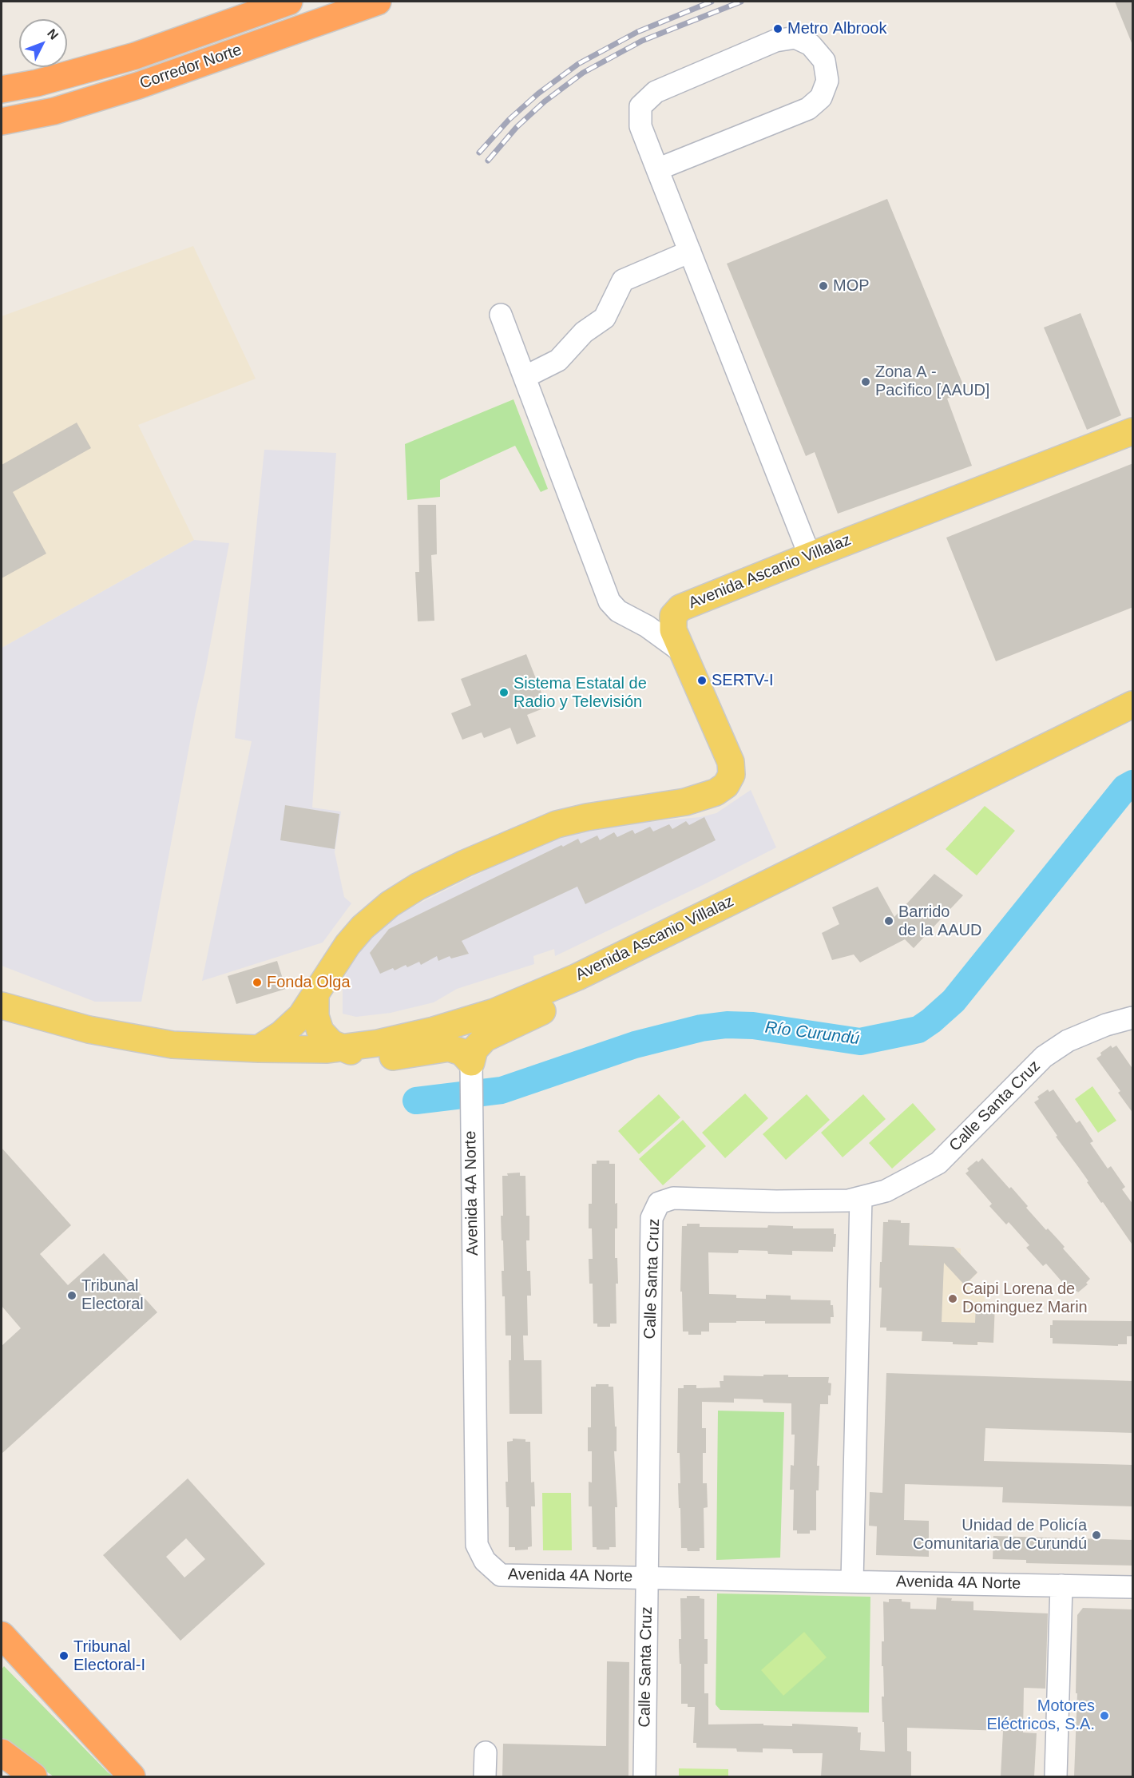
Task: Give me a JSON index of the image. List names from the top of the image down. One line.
{"streets":{"highway":["Corredor Norte"],"main road":["Avenida Ascanio Villalaz"],"street":["Calle Santa Cruz","Avenida 4A Norte"]},"crossings":[["Calle Santa Cruz","Avenida 4A Norte"]],"water":["Río Curundú"],"places":["Metro Albrook","MOP","Zona A - Pacìfico [AAUD]","SERTV-I","Sistema Estatal de Radio y Televisión","Barrido de la AAUD","Fonda Olga","Tribunal Electoral","Caipi Lorena de Dominguez Marin","Unidad de Policía Comunitaria de Curundú","Tribunal Electoral-I","Motores Eléctricos, S.A."],"north":"top right"}
